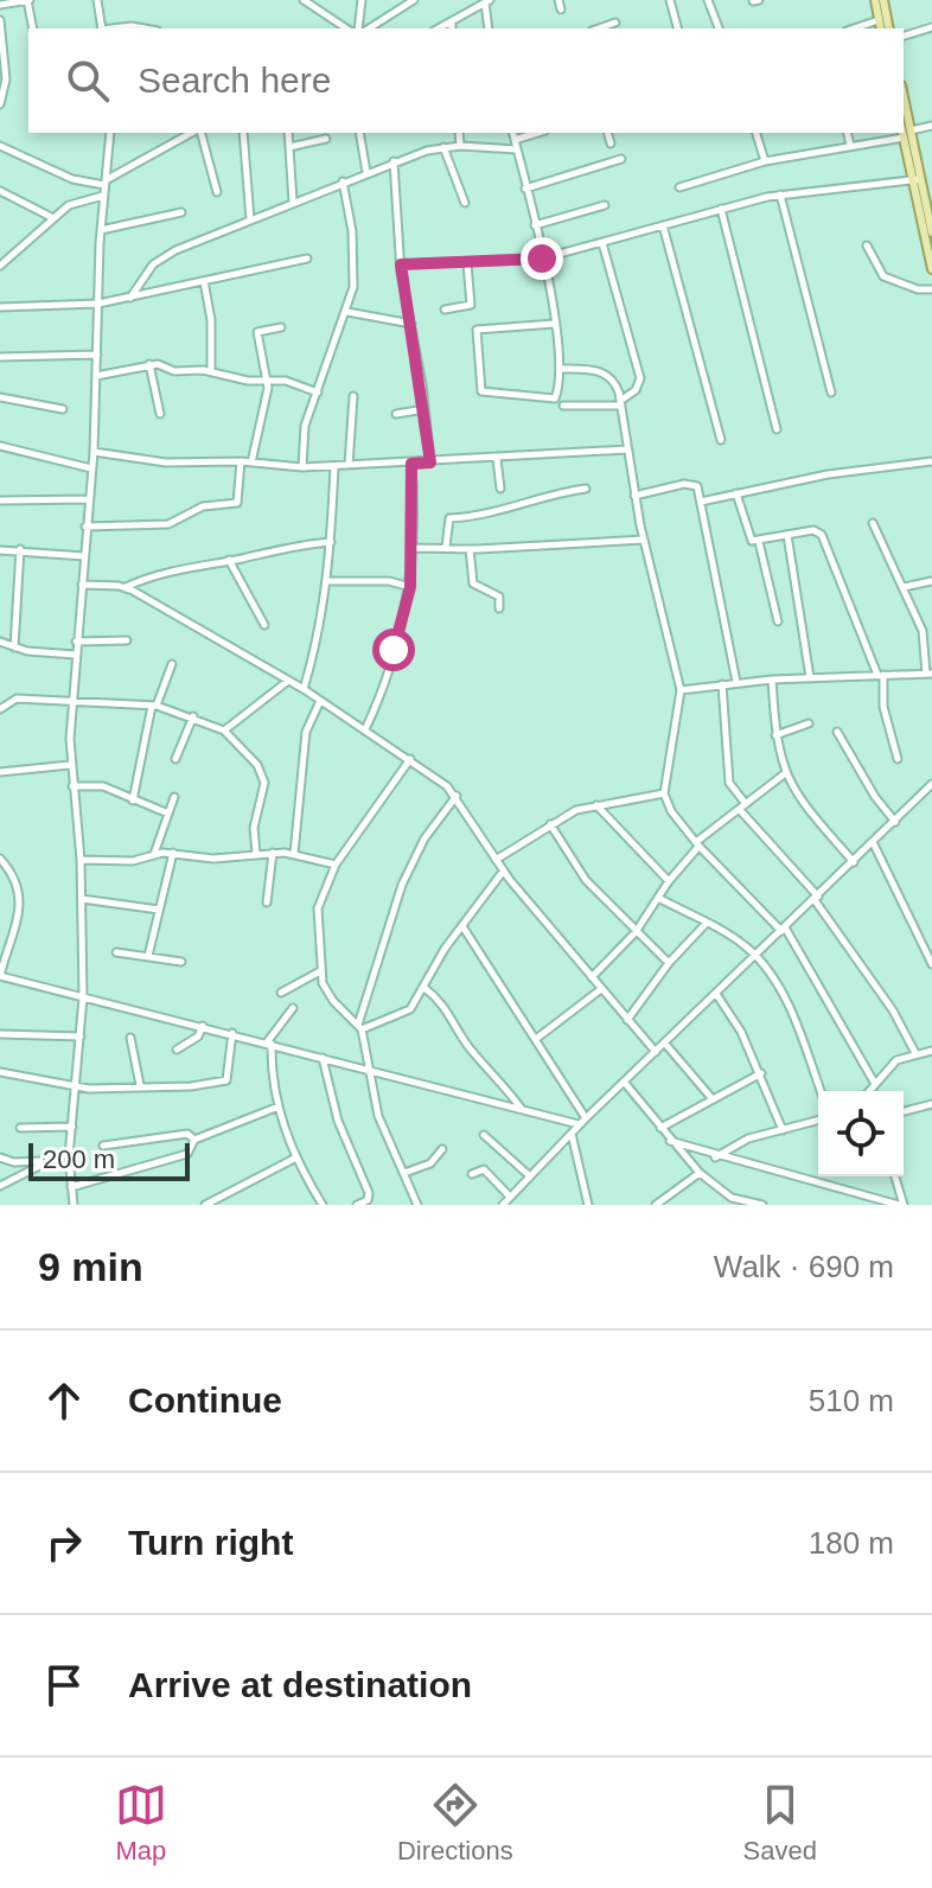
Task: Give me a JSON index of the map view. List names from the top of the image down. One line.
{"scale_bar":"200 m","page":{"search":"Search here","scale":"200 m","heading":["9 min","Walk · 690 m"],"list":[["Continue","510 m"],["Turn right","180 m"],"Arrive at destination"],"nav":["Map","Directions","Saved"]}}
